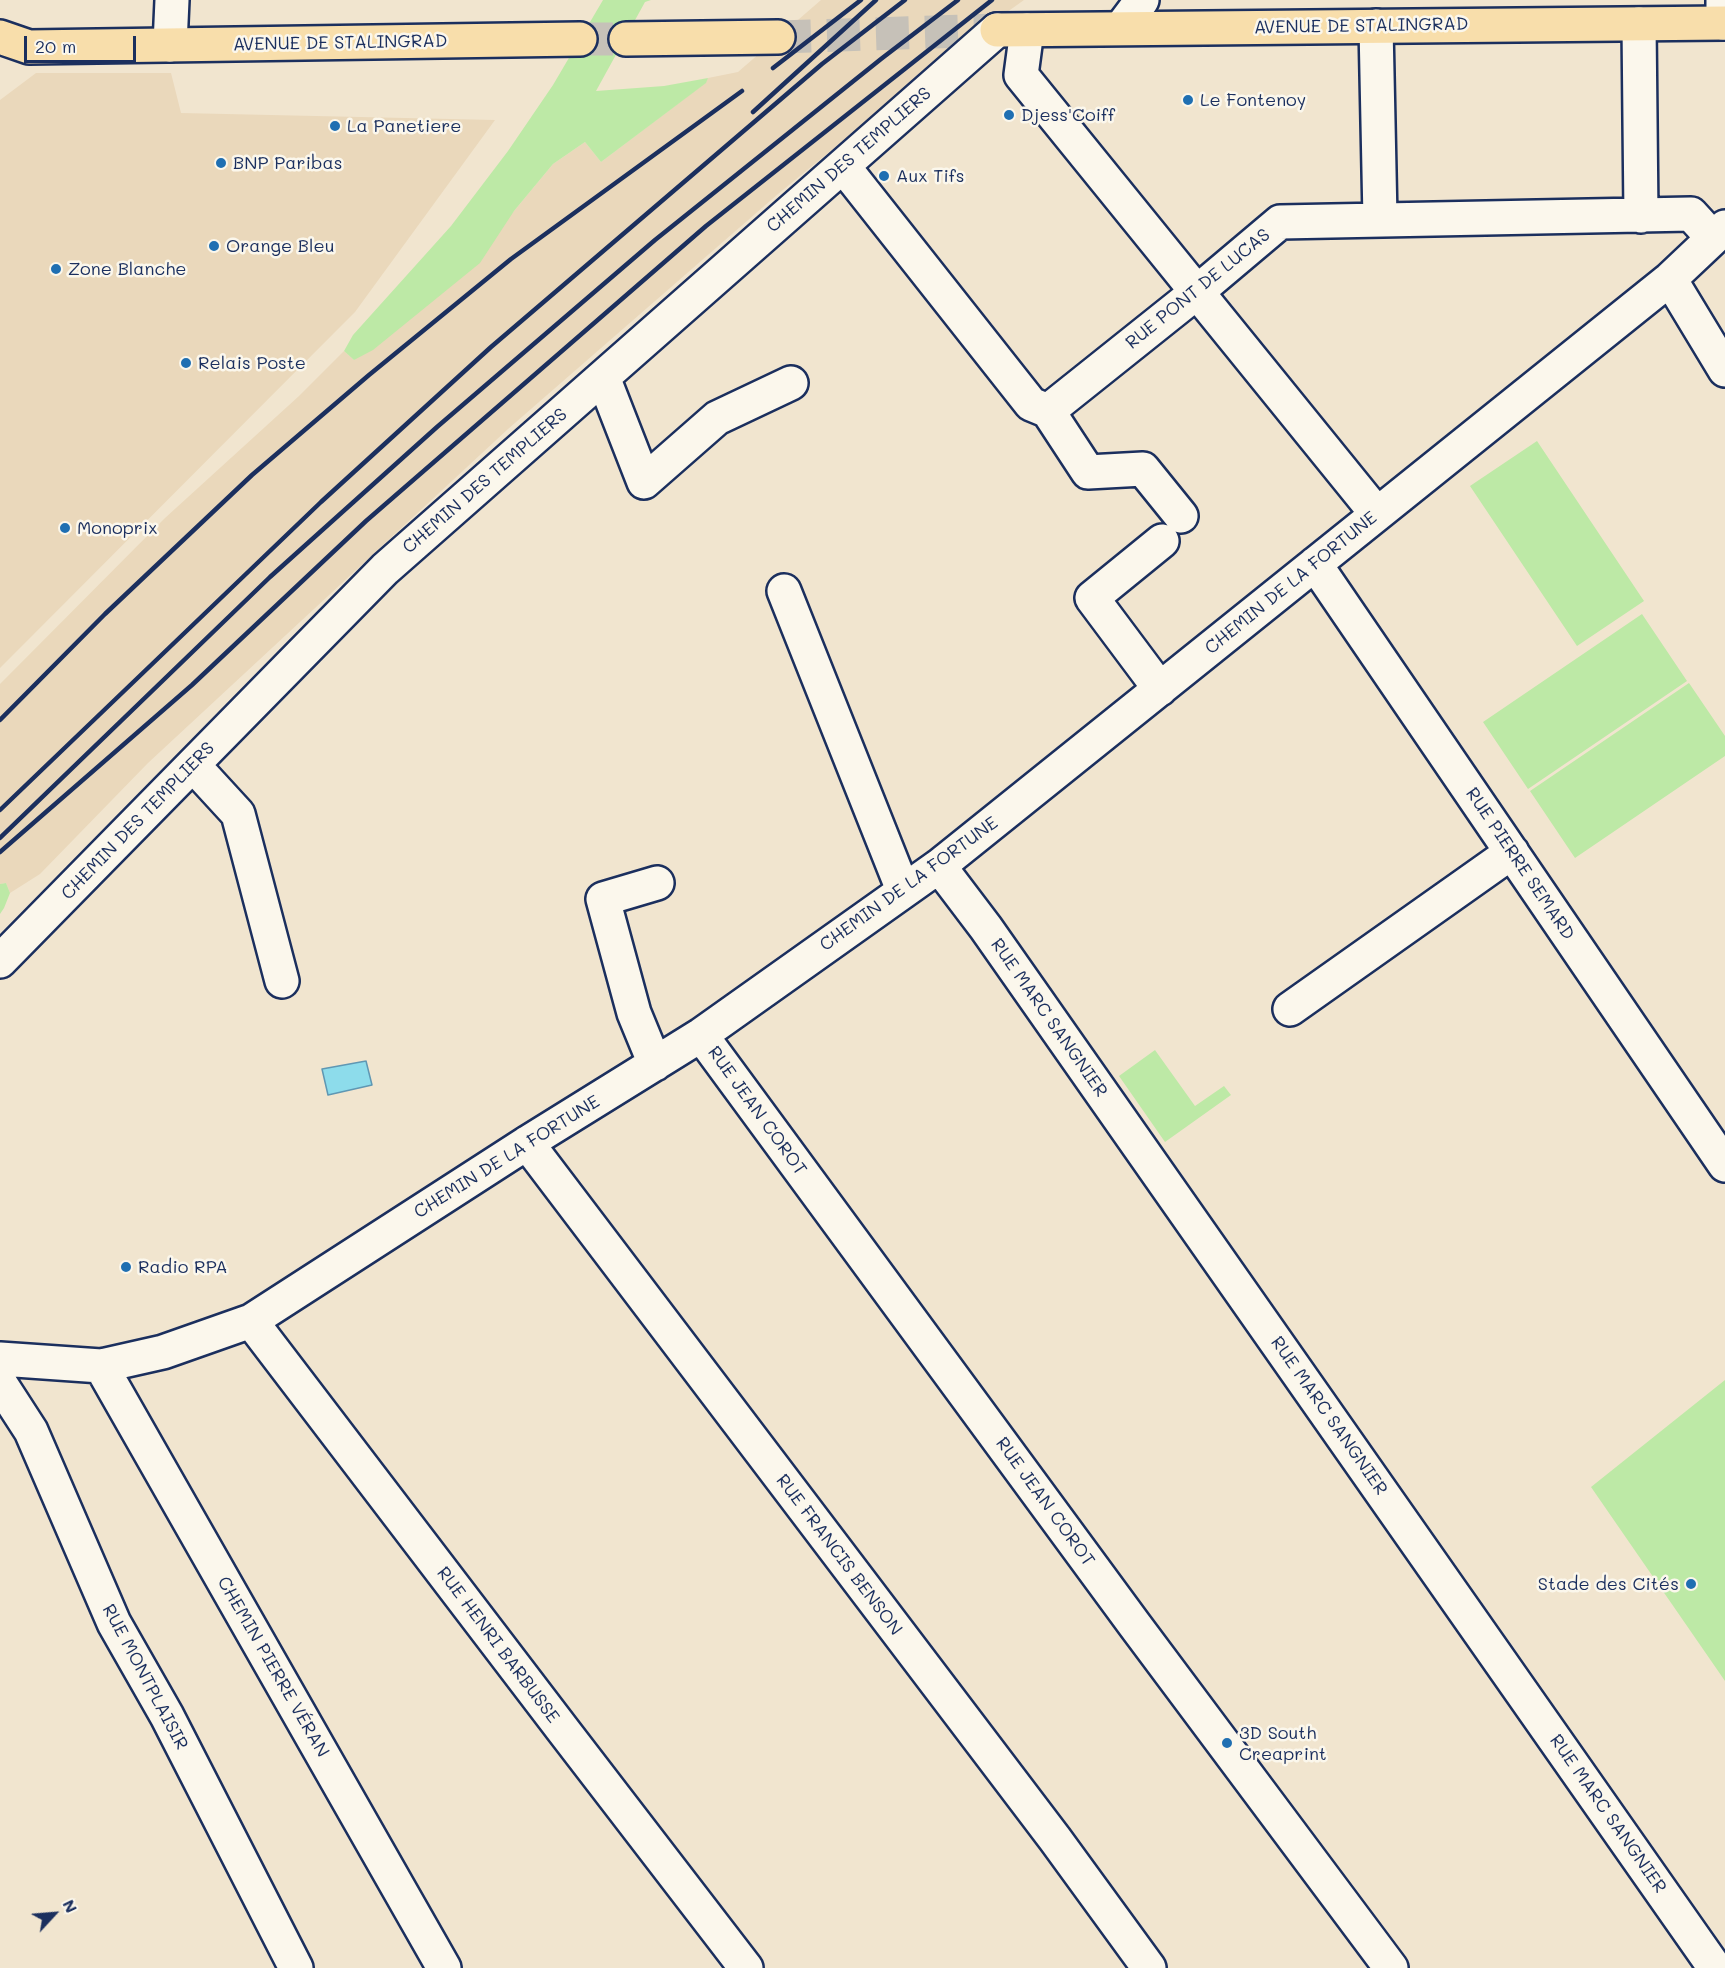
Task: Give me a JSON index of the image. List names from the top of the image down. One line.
{"streets":{"main road":["AVENUE DE STALINGRAD"],"street":["CHEMIN DES TEMPLIERS","RUE PONT DE LUCAS","CHEMIN DE LA FORTUNE","RUE PIERRE SEMARD","RUE MARC SANGNIER","RUE JEAN COROT","RUE FRANCIS BENSON","RUE HENRI BARBUSSE","CHEMIN PIERRE VÉRAN","RUE MONTPLAISIR"]},"crossings":[["AVENUE DE STALINGRAD","CHEMIN DES TEMPLIERS"],["RUE PONT DE LUCAS","CHEMIN DE LA FORTUNE"],["CHEMIN DE LA FORTUNE","RUE PIERRE SEMARD"],["CHEMIN DE LA FORTUNE","RUE MARC SANGNIER"],["CHEMIN DE LA FORTUNE","RUE JEAN COROT"],["CHEMIN DE LA FORTUNE","RUE FRANCIS BENSON"],["CHEMIN DE LA FORTUNE","RUE HENRI BARBUSSE"],["CHEMIN DE LA FORTUNE","CHEMIN PIERRE VÉRAN"]],"places":["Le Fontenoy","Djess'Coiff","La Panetiere","BNP Paribas","Aux Tifs","Orange Bleu","Zone Blanche","Relais Poste","Monoprix","Radio RPA","Stade des Cités","3D South Creaprint"],"scale_bar":"20 m","north":"top right"}
